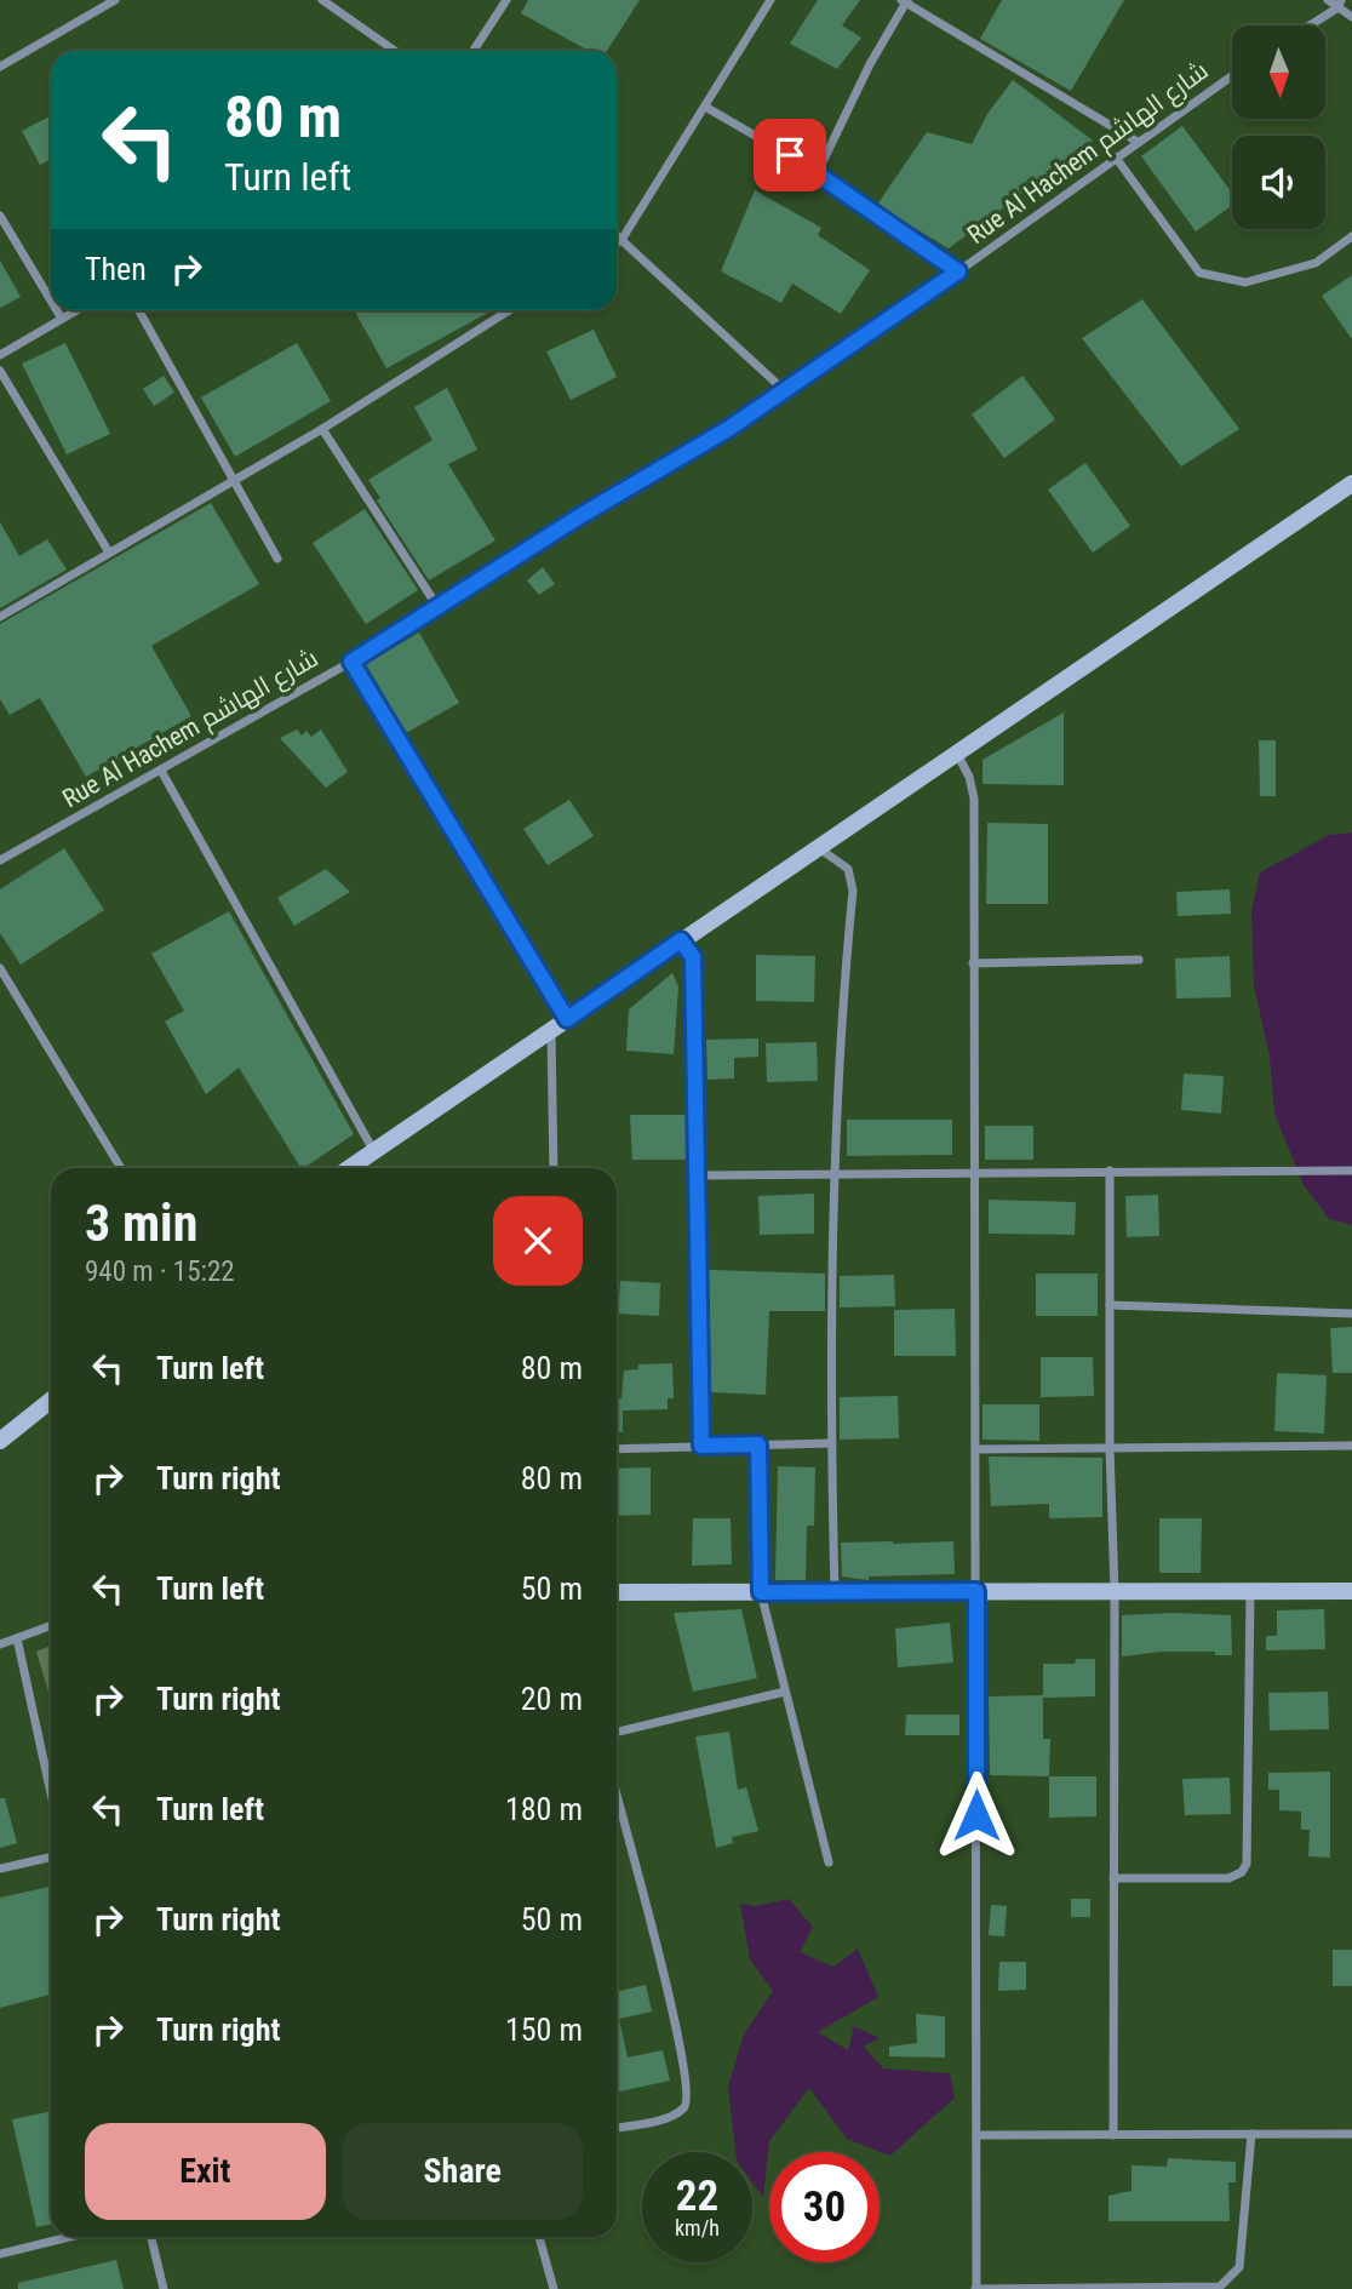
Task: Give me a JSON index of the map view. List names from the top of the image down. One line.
{"streets":{"street":["Rue Al Hachem شارع الهاشم"]},"north":"bottom","page":{"turn":["80 m","Turn left"],"then":"Then","heading":["3 min","940 m · 15:22"],"list":[{"name":"Turn left","value":"80 m"},{"name":"Turn right","value":"80 m"},{"name":"Turn left","value":"50 m"},{"name":"Turn right","value":"20 m"},{"name":"Turn left","value":"180 m"},{"name":"Turn right","value":"50 m"},{"name":"Turn right","value":"150 m"}],"buttons":["Exit","Share"],"speed":"22 km/h","limit":"30"}}
